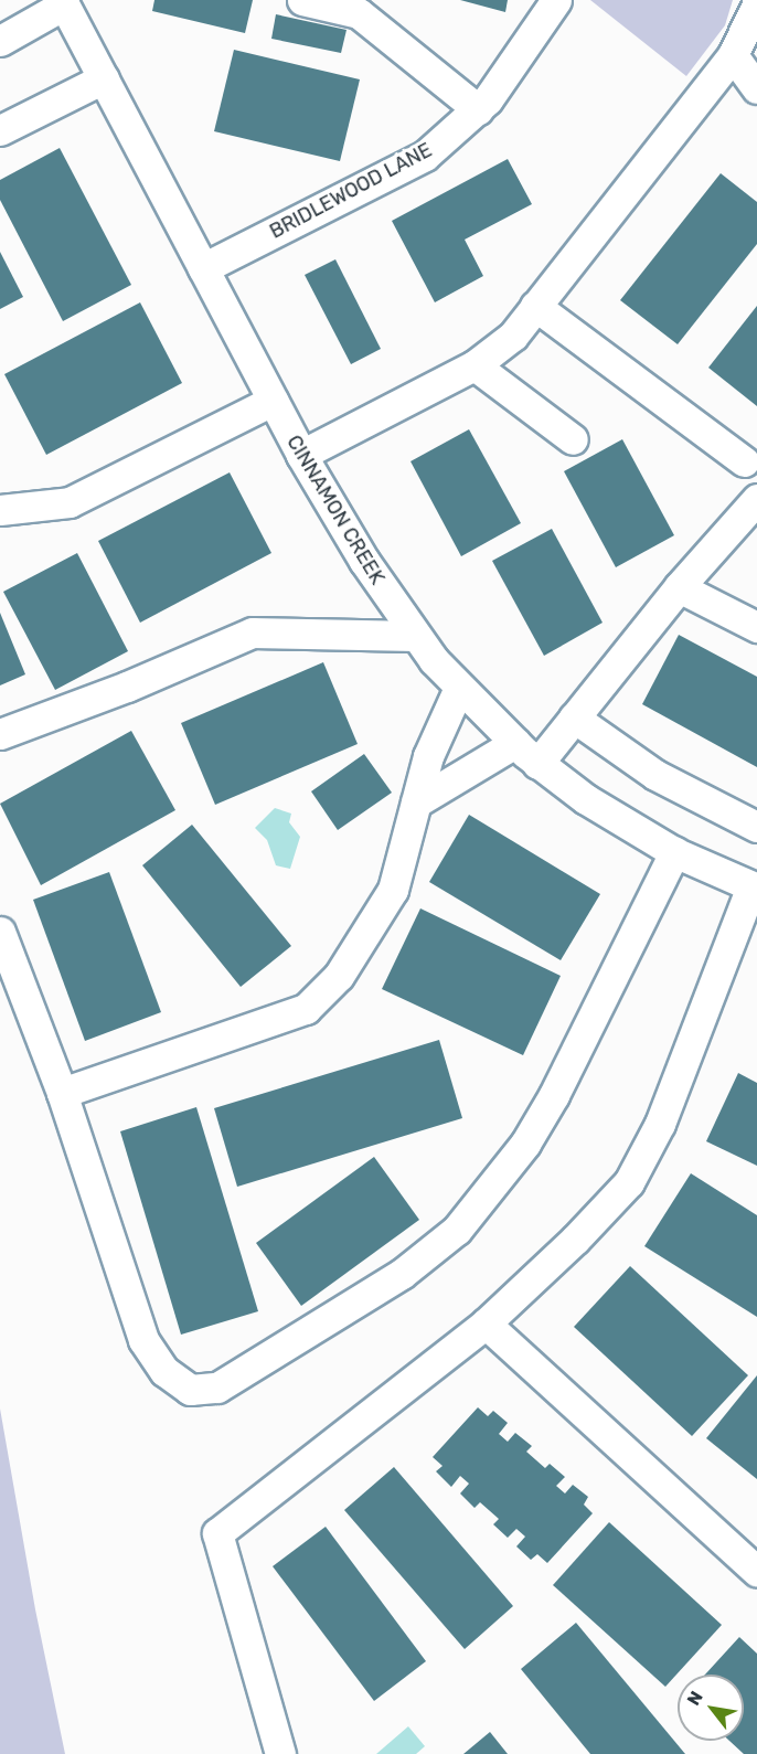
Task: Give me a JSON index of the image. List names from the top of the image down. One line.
{"streets":{"street":["BRIDLEWOOD LANE","CINNAMON CREEK"]},"crossings":[["BRIDLEWOOD LANE","CINNAMON CREEK"]],"north":"top left"}
